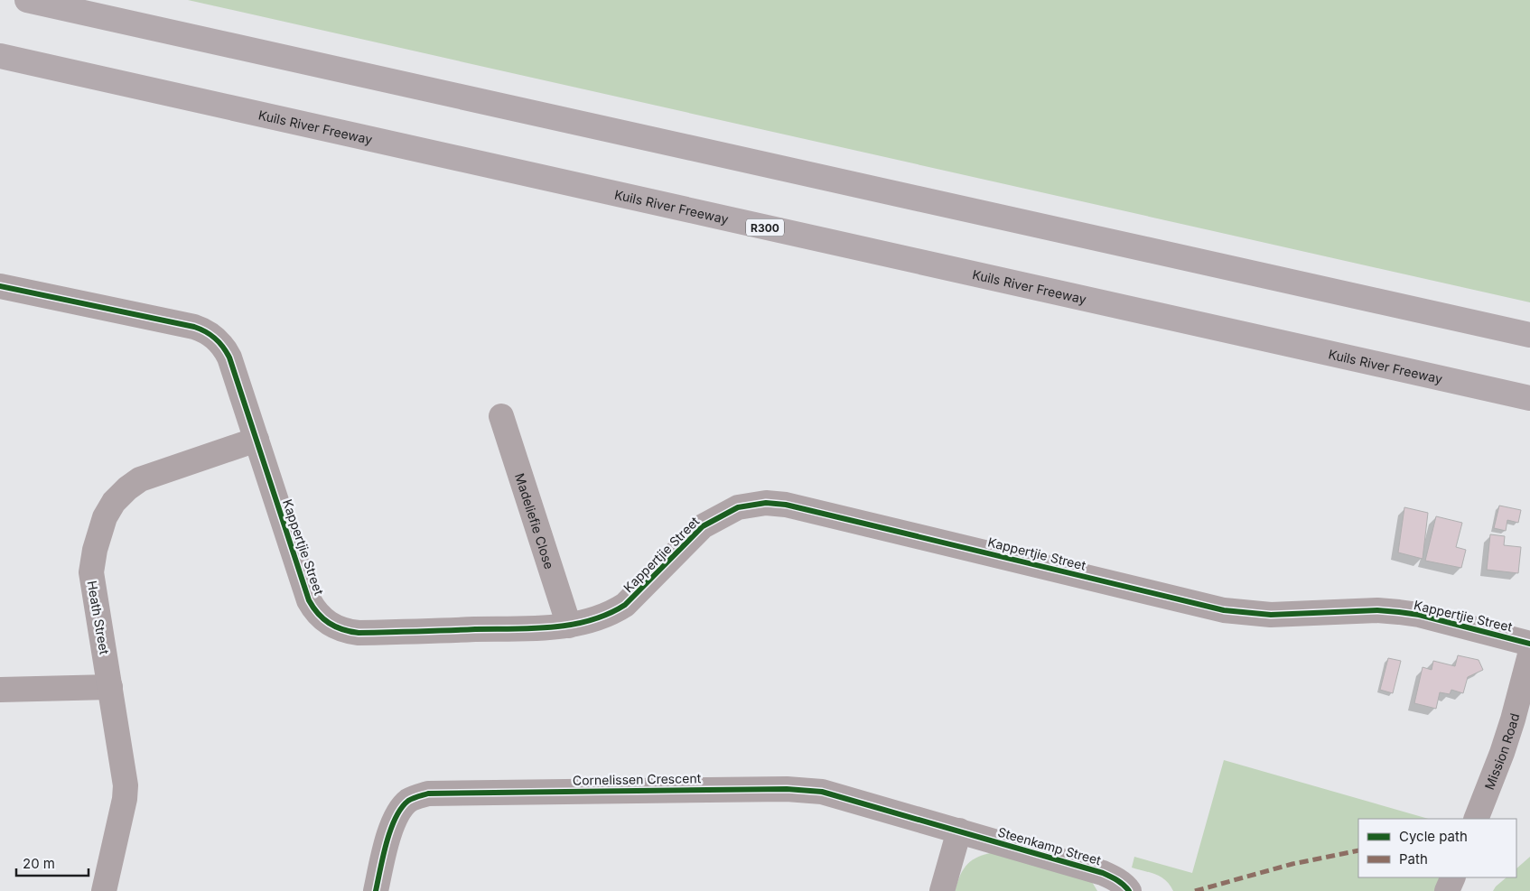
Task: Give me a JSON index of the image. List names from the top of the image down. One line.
{"streets":{"highway":["Kuils River Freeway","R300"],"street":["Madeliefie Close","Kappertjie Street","Heath Street","Mission Road","Cornelissen Crescent","Steenkamp Street"]},"crossings":[["Madeliefie Close","Kappertjie Street"],["Kappertjie Street","Heath Street"],["Cornelissen Crescent","Steenkamp Street"]],"legend":["Cycle path","Path"],"scale_bar":"20 m"}
